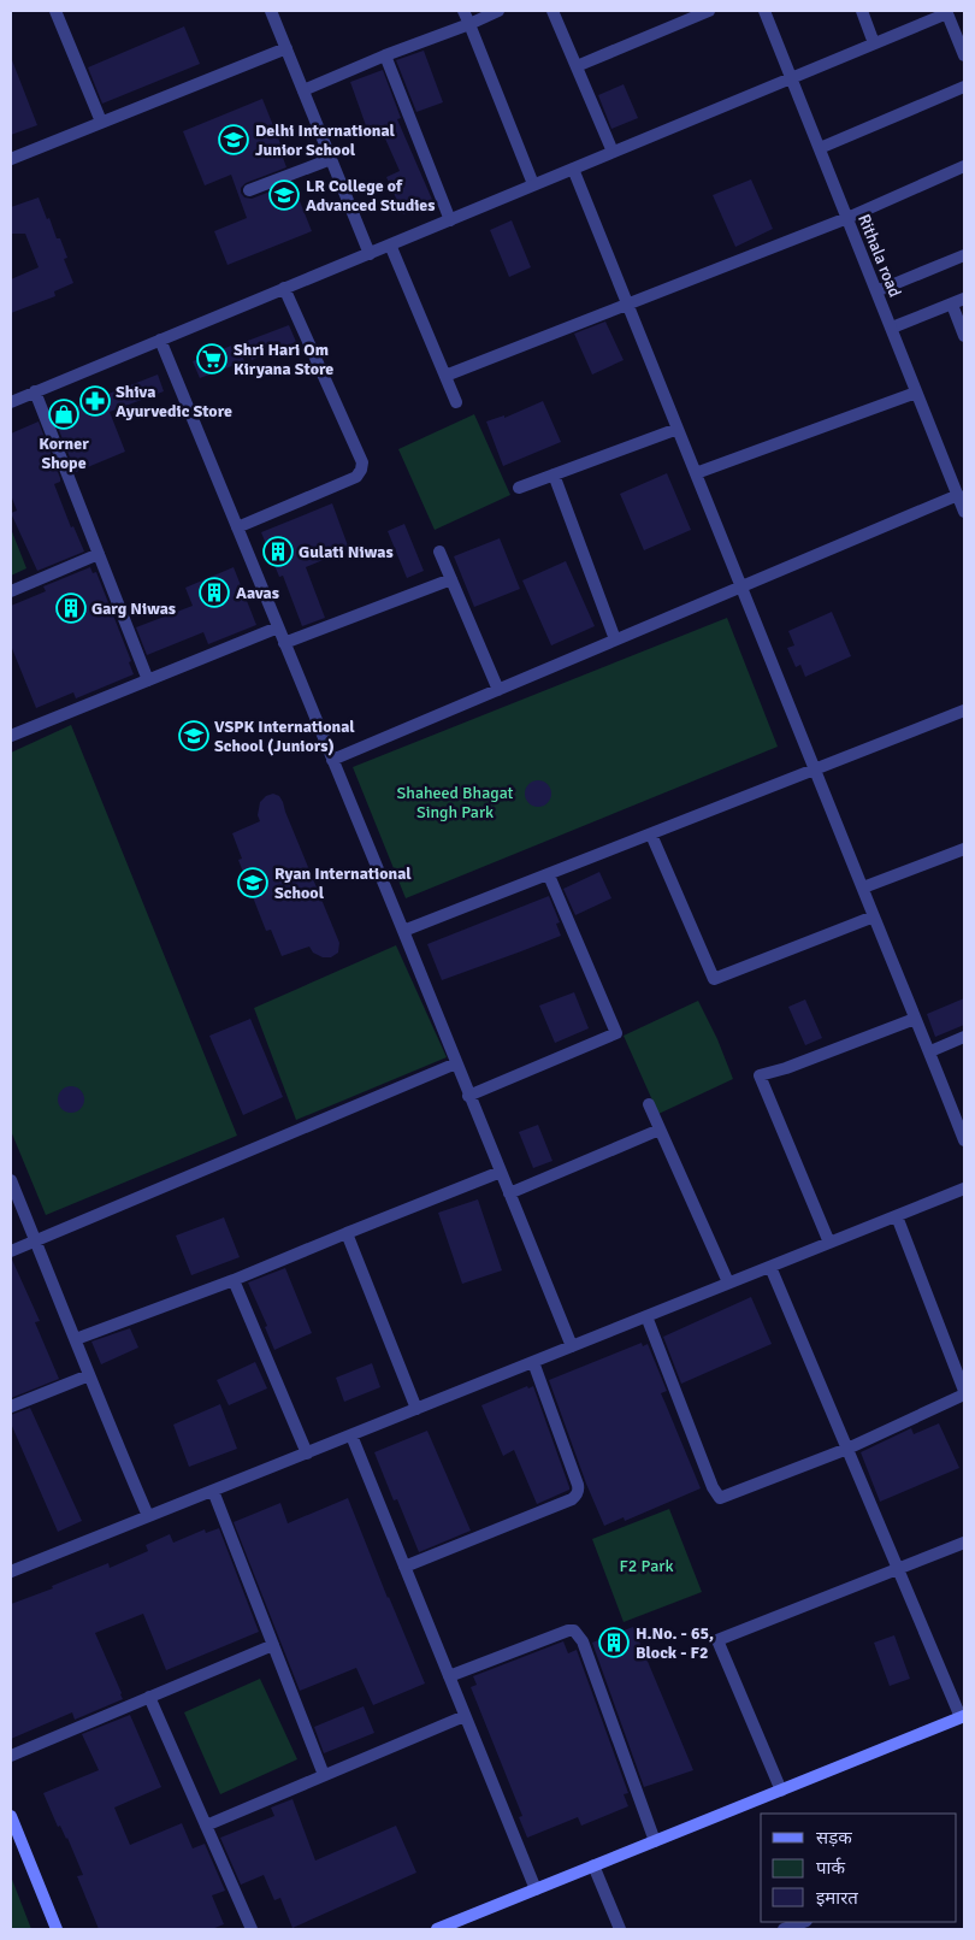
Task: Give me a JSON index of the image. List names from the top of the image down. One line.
{"streets":{"street":["Rithala road"]},"parks":["Shaheed Bhagat Singh Park","F2 Park"],"places":{"school or university":["Delhi International Junior School","LR College of Advanced Studies","VSPK International School (Juniors)","Ryan International School"],"supermarket":["Shri Hari Om Kiryana Store"],"pharmacy":["Shiva Ayurvedic Store"],"shop":["Korner Shope"],"building":["Gulati Niwas","Aavas","Garg Niwas","H.No. - 65, Block - F2"]},"legend":["सड़क","पार्क","इमारत"]}
